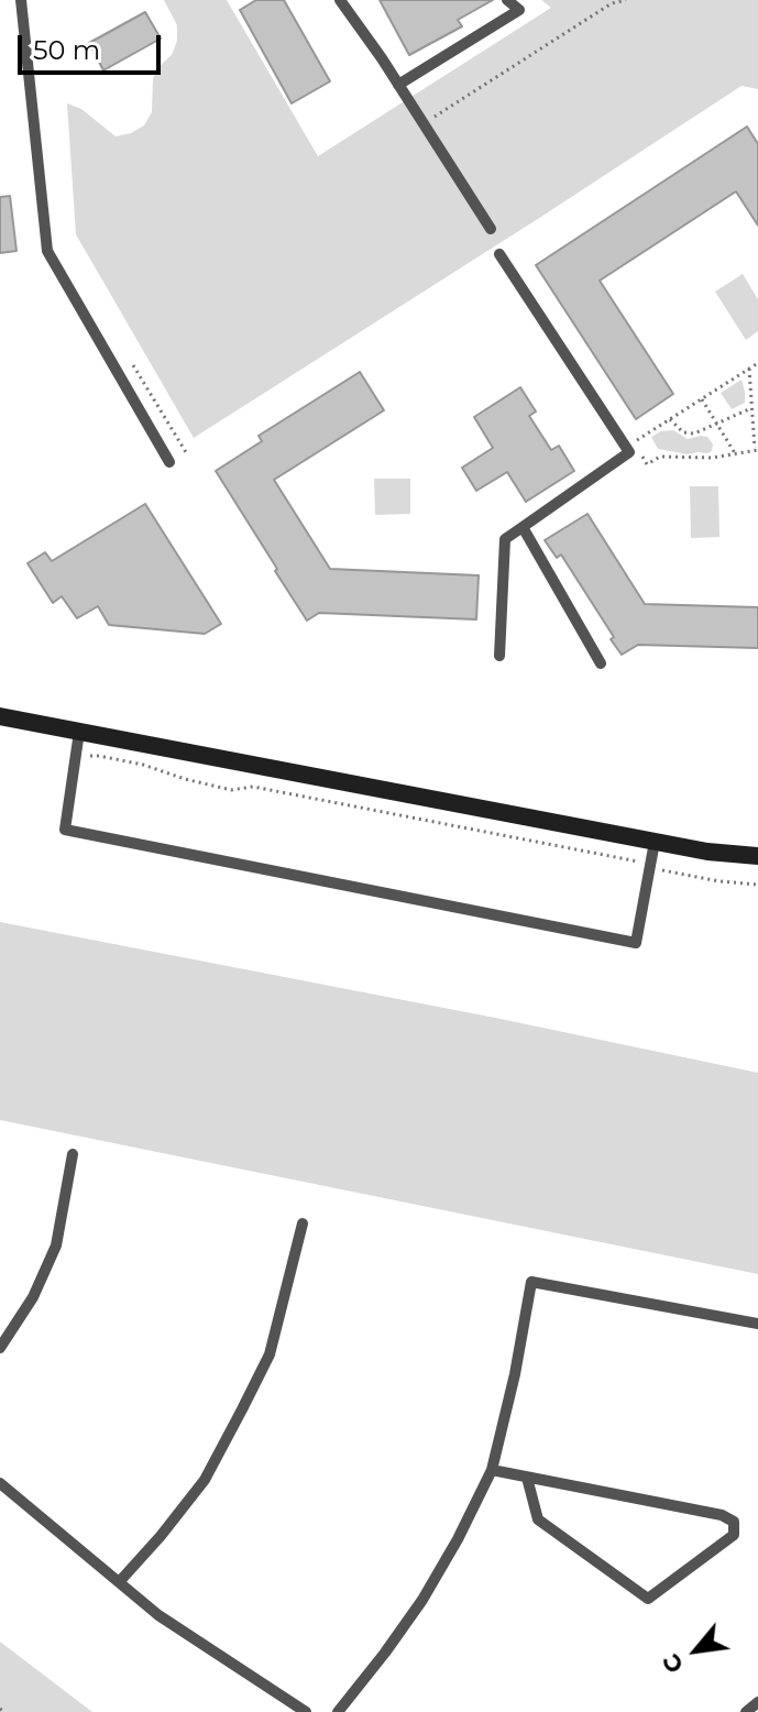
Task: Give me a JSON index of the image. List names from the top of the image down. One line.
{"scale_bar":"50 m","north":"bottom left"}
